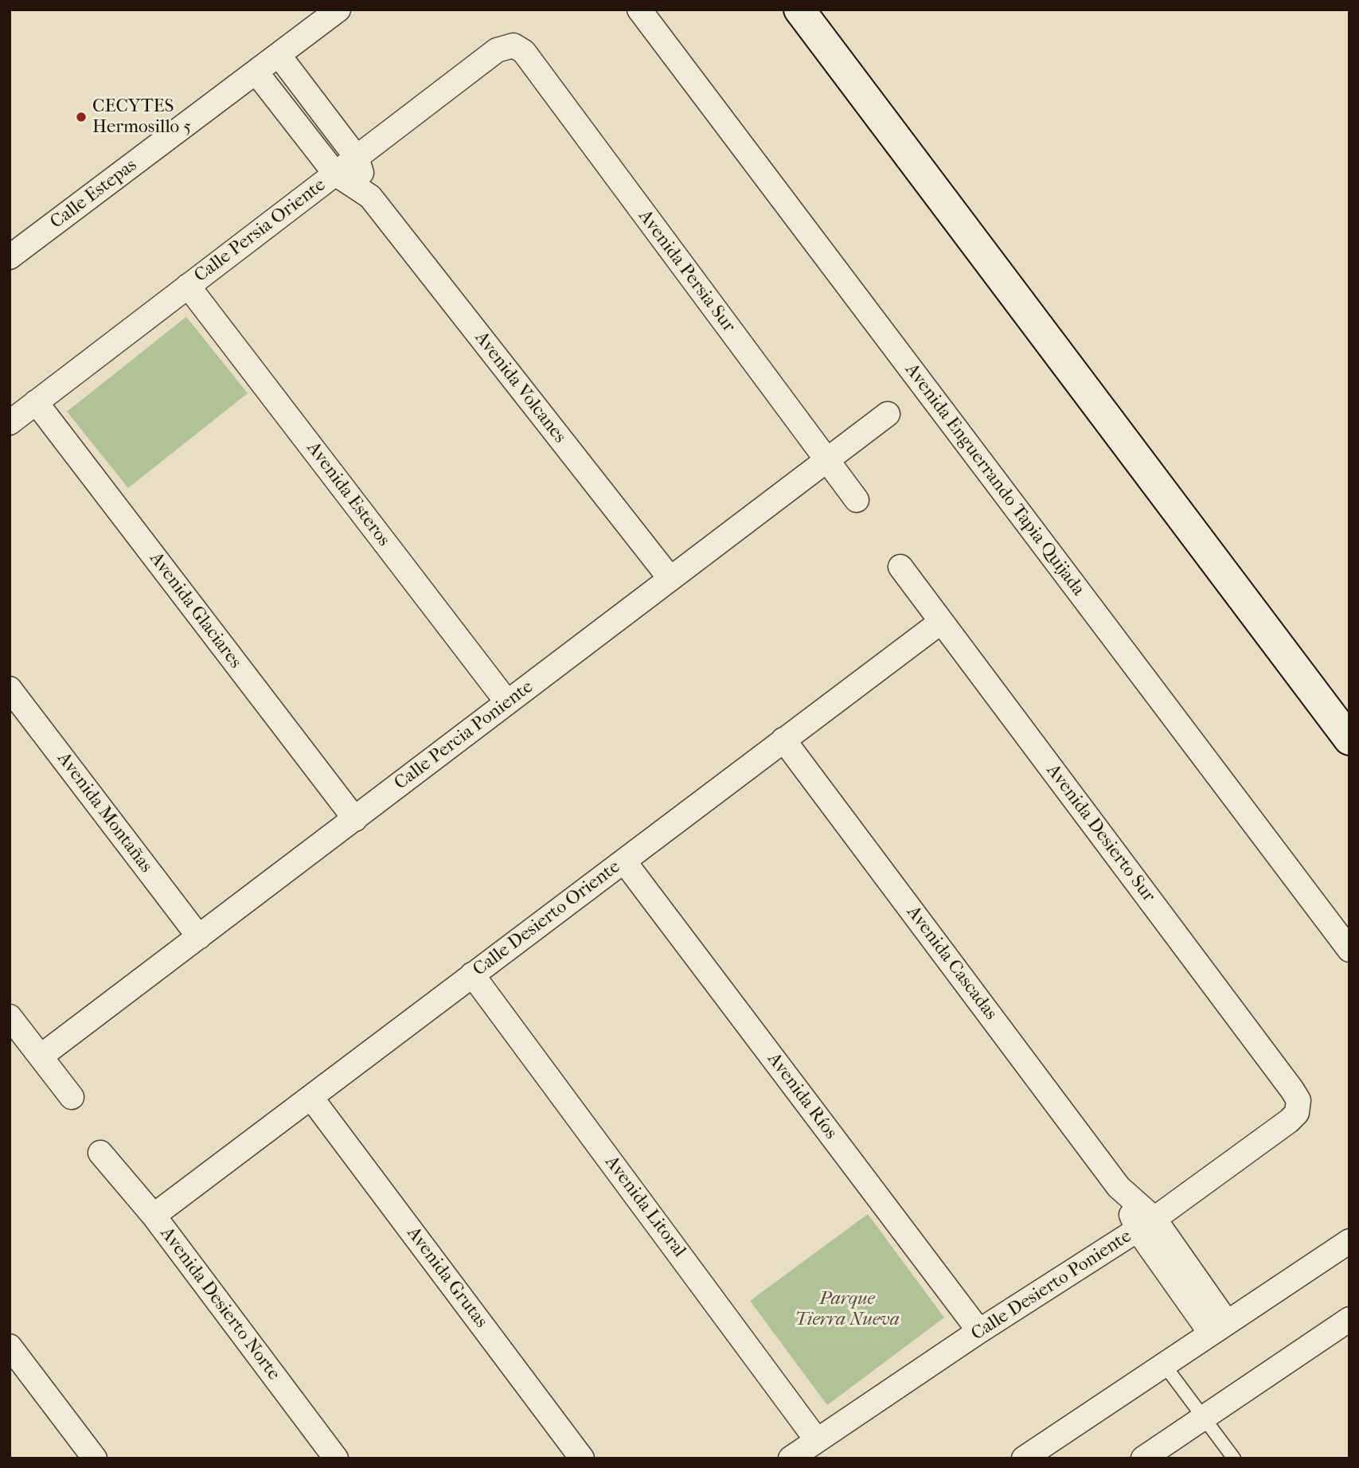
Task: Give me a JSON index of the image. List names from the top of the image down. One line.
{"streets":{"street":["Calle Estepas","Calle Persia Oriente","Avenida Persia Sur","Avenida Volcanes","Avenida Enguerrando Tapia Quijada","Avenida Esteros","Avenida Glaciares","Calle Percia Poniente","Avenida Montañas","Avenida Desierto Sur","Calle Desierto Oriente","Avenida Cascadas","Avenida Ríos","Avenida Litoral","Avenida Grutas","Calle Desierto Poniente","Avenida Desierto Norte"]},"crossings":[["Calle Estepas","Avenida Volcanes"],["Calle Persia Oriente","Avenida Persia Sur"],["Calle Persia Oriente","Avenida Volcanes"],["Calle Persia Oriente","Avenida Esteros"],["Calle Persia Oriente","Avenida Glaciares"],["Avenida Persia Sur","Calle Percia Poniente"],["Avenida Volcanes","Calle Percia Poniente"],["Avenida Esteros","Calle Percia Poniente"],["Avenida Glaciares","Calle Percia Poniente"],["Calle Percia Poniente","Avenida Montañas"],["Avenida Desierto Sur","Calle Desierto Oriente"],["Avenida Desierto Sur","Calle Desierto Poniente"],["Calle Desierto Oriente","Avenida Cascadas"],["Calle Desierto Oriente","Avenida Ríos"],["Calle Desierto Oriente","Avenida Litoral"],["Calle Desierto Oriente","Avenida Grutas"],["Calle Desierto Oriente","Avenida Desierto Norte"],["Avenida Cascadas","Calle Desierto Poniente"],["Avenida Ríos","Calle Desierto Poniente"],["Avenida Litoral","Calle Desierto Poniente"]],"parks":["Parque Tierra Nueva"],"places":["CECYTES Hermosillo 5"]}
